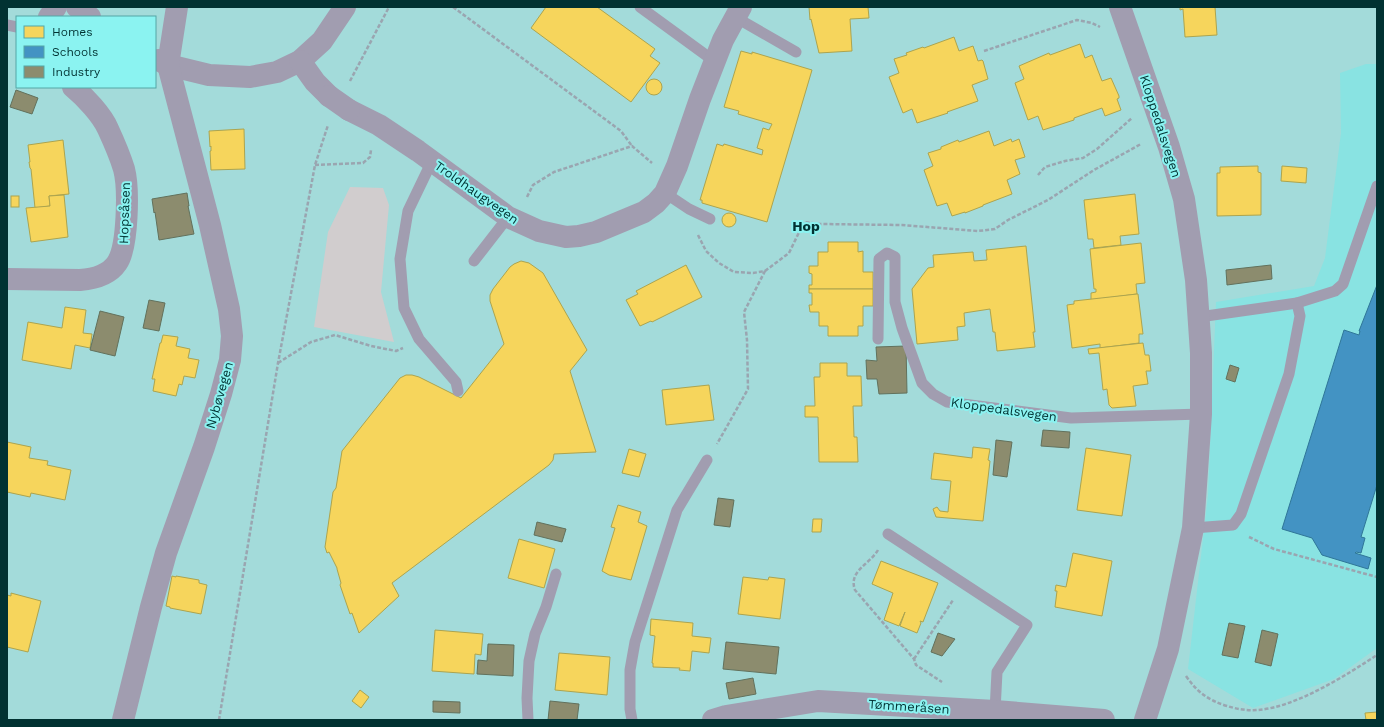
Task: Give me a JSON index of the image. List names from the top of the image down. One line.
{"streets":{"street":["Kloppedalsvegen","Troldhaugvegen","Hopsåsen","Nybøvegen","Tømmeråsen"]},"districts":["Hop"],"legend":["Homes","Schools","Industry"]}
